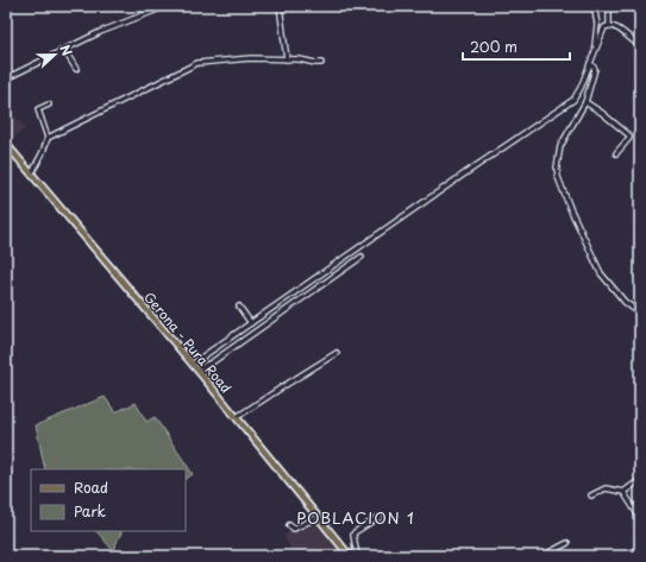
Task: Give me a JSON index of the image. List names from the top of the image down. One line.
{"streets":{"main road":["Gerona - Pura Road"]},"districts":["POBLACION 1"],"legend":["Road","Park"],"scale_bar":"200 m","north":"right"}
